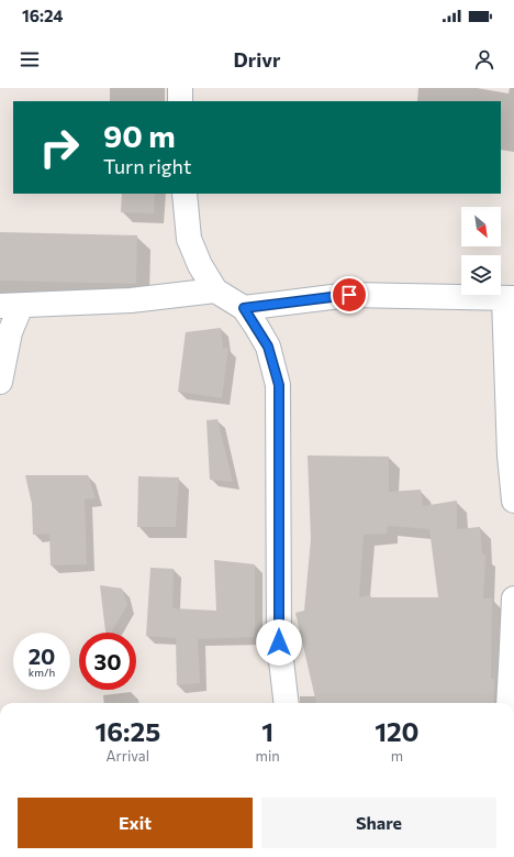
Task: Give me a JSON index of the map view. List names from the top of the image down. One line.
{"north":"bottom right","page":{"status":"16:24","header":"Drivr","turn":["90 m","Turn right"],"speed":"20 km/h","limit":"30","eta":["16:25","Arrival","1","min","120","m"],"buttons":["Exit","Share"]}}
